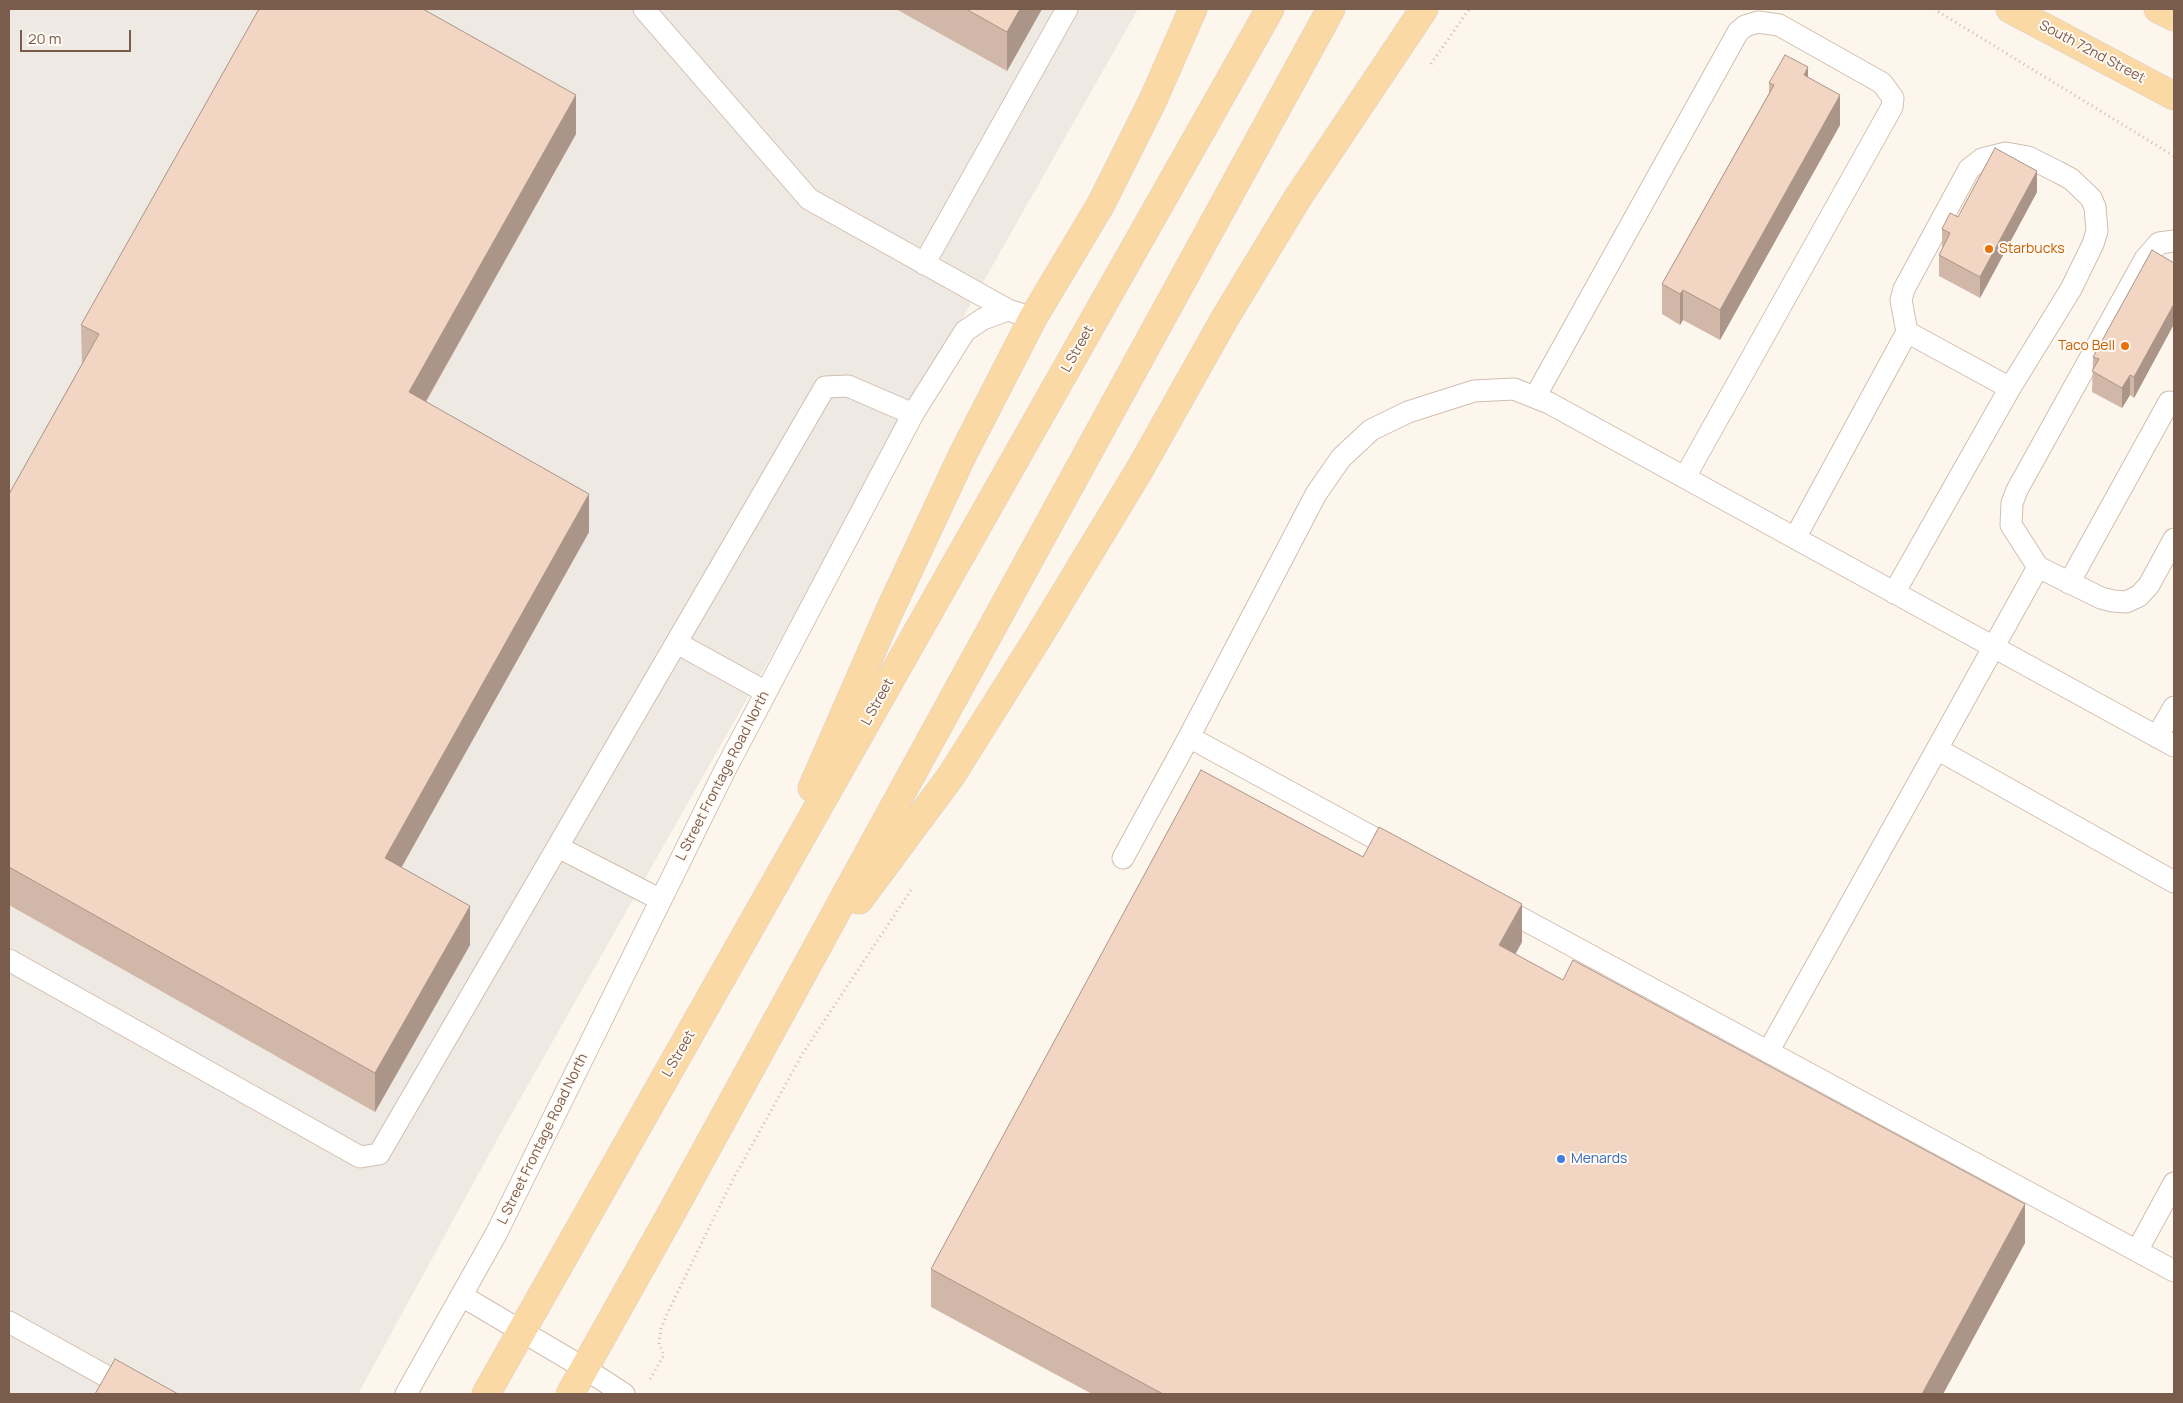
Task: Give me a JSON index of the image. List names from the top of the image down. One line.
{"streets":{"main road":["South 72nd Street","L Street"],"lane":["L Street Frontage Road North"]},"places":["Starbucks","Taco Bell","Menards"],"scale_bar":"20 m"}
